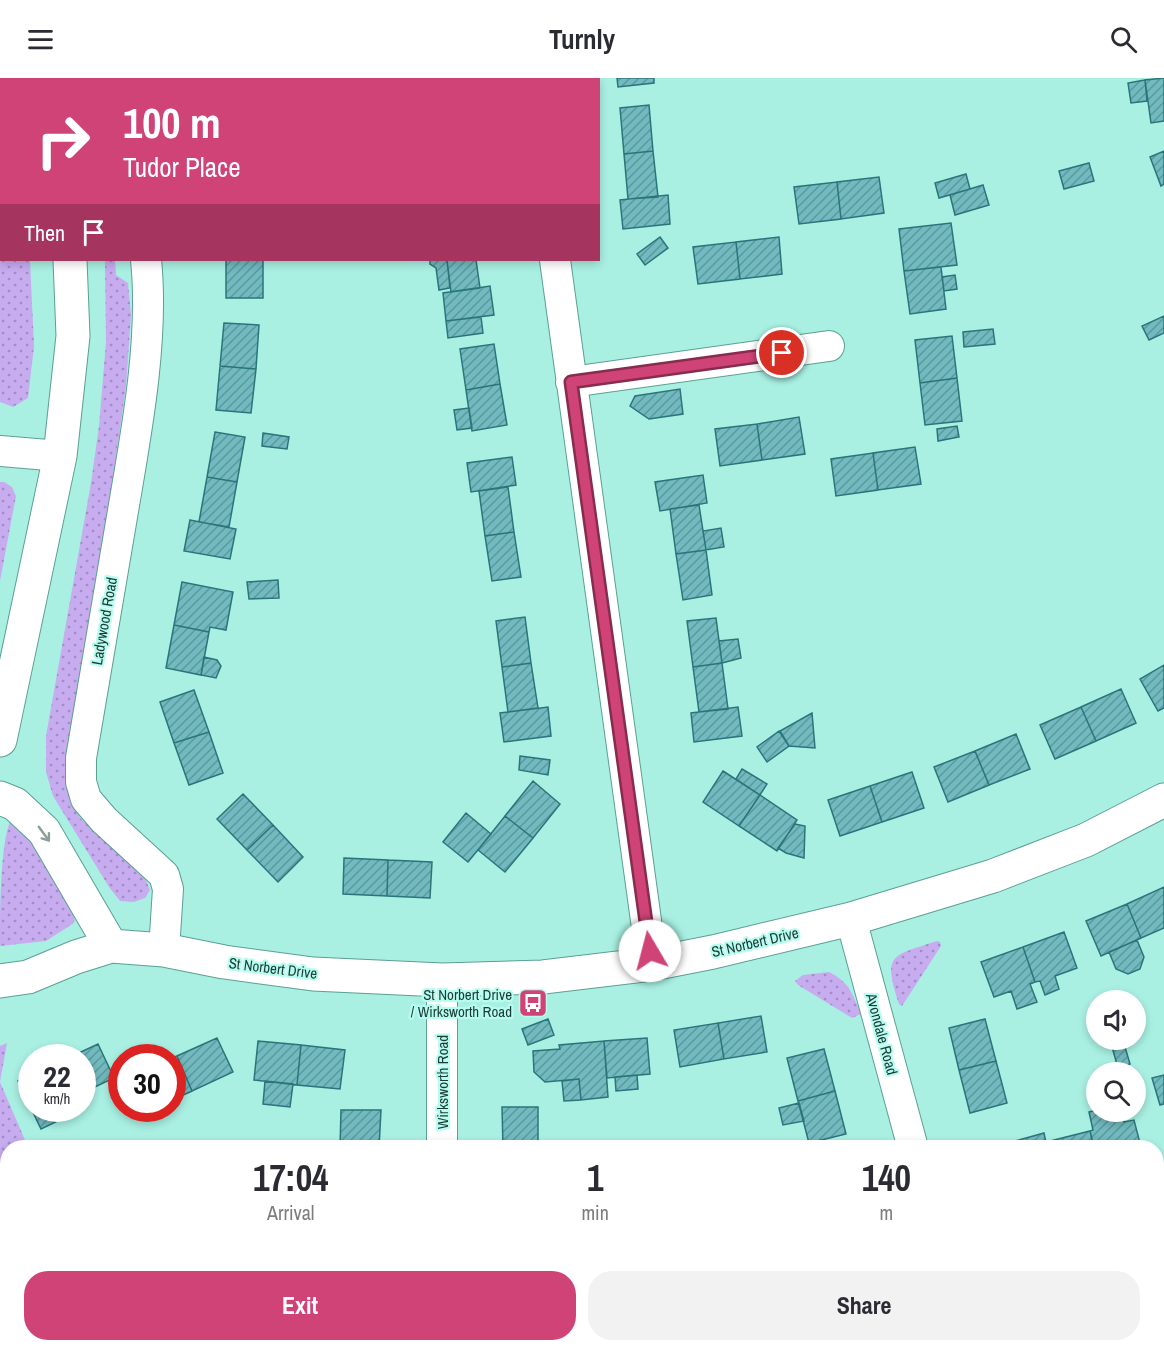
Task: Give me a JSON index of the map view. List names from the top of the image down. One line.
{"streets":{"street":["Ladywood Road","St Norbert Drive","Avondale Road","Wirksworth Road"]},"crossings":[["Ladywood Road","St Norbert Drive"],["St Norbert Drive","Avondale Road"],["St Norbert Drive","Wirksworth Road"]],"places":{"bus stop":["St Norbert Drive / Wirksworth Road"]},"page":{"header":"Turnly","turn":["100 m","Tudor Place"],"then":"Then","speed":"22 km/h","limit":"30","eta":["17:04","Arrival","1","min","140","m"],"buttons":["Exit","Share"]}}
